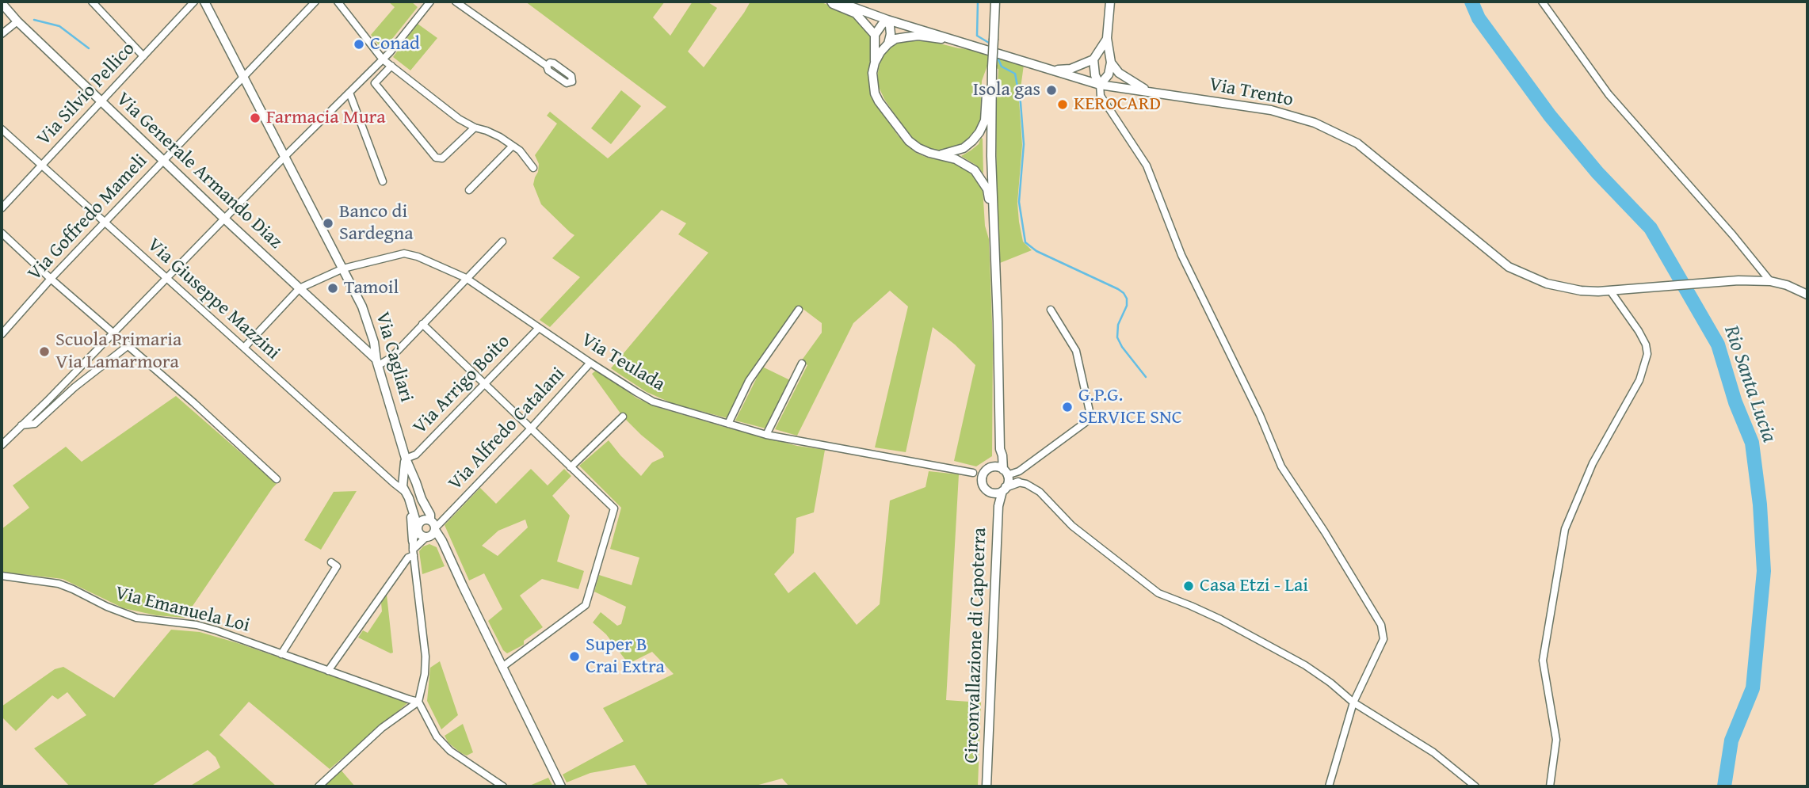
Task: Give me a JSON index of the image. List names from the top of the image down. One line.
{"streets":{"street":["Via Trento","Via Silvio Pellico","Via Generale Armando Diaz","Via Goffredo Mameli","Via Giuseppe Mazzini","Via Cagliari","Via Teulada","Via Arrigo Boito","Via Alfredo Catalani","Via Emanuela Loi","Circonvallazione di Capoterra"]},"crossings":[["Via Silvio Pellico","Via Generale Armando Diaz"],["Via Silvio Pellico","Via Giuseppe Mazzini"],["Via Generale Armando Diaz","Via Goffredo Mameli"],["Via Generale Armando Diaz","Via Cagliari"],["Via Generale Armando Diaz","Via Teulada"],["Via Goffredo Mameli","Via Giuseppe Mazzini"],["Via Goffredo Mameli","Via Cagliari"],["Via Giuseppe Mazzini","Via Cagliari"],["Via Cagliari","Via Teulada"],["Via Cagliari","Via Arrigo Boito"],["Via Cagliari","Via Alfredo Catalani"],["Via Teulada","Via Arrigo Boito"],["Via Teulada","Via Alfredo Catalani"]],"water":["Rio Santa Lucia"],"places":["Conad","Isola gas","KEROCARD","Farmacia Mura","Banco di Sardegna","Tamoil","Scuola Primaria Via Lamarmora","G.P.G. SERVICE SNC","Casa Etzi - Lai","Super B Crai Extra"]}
